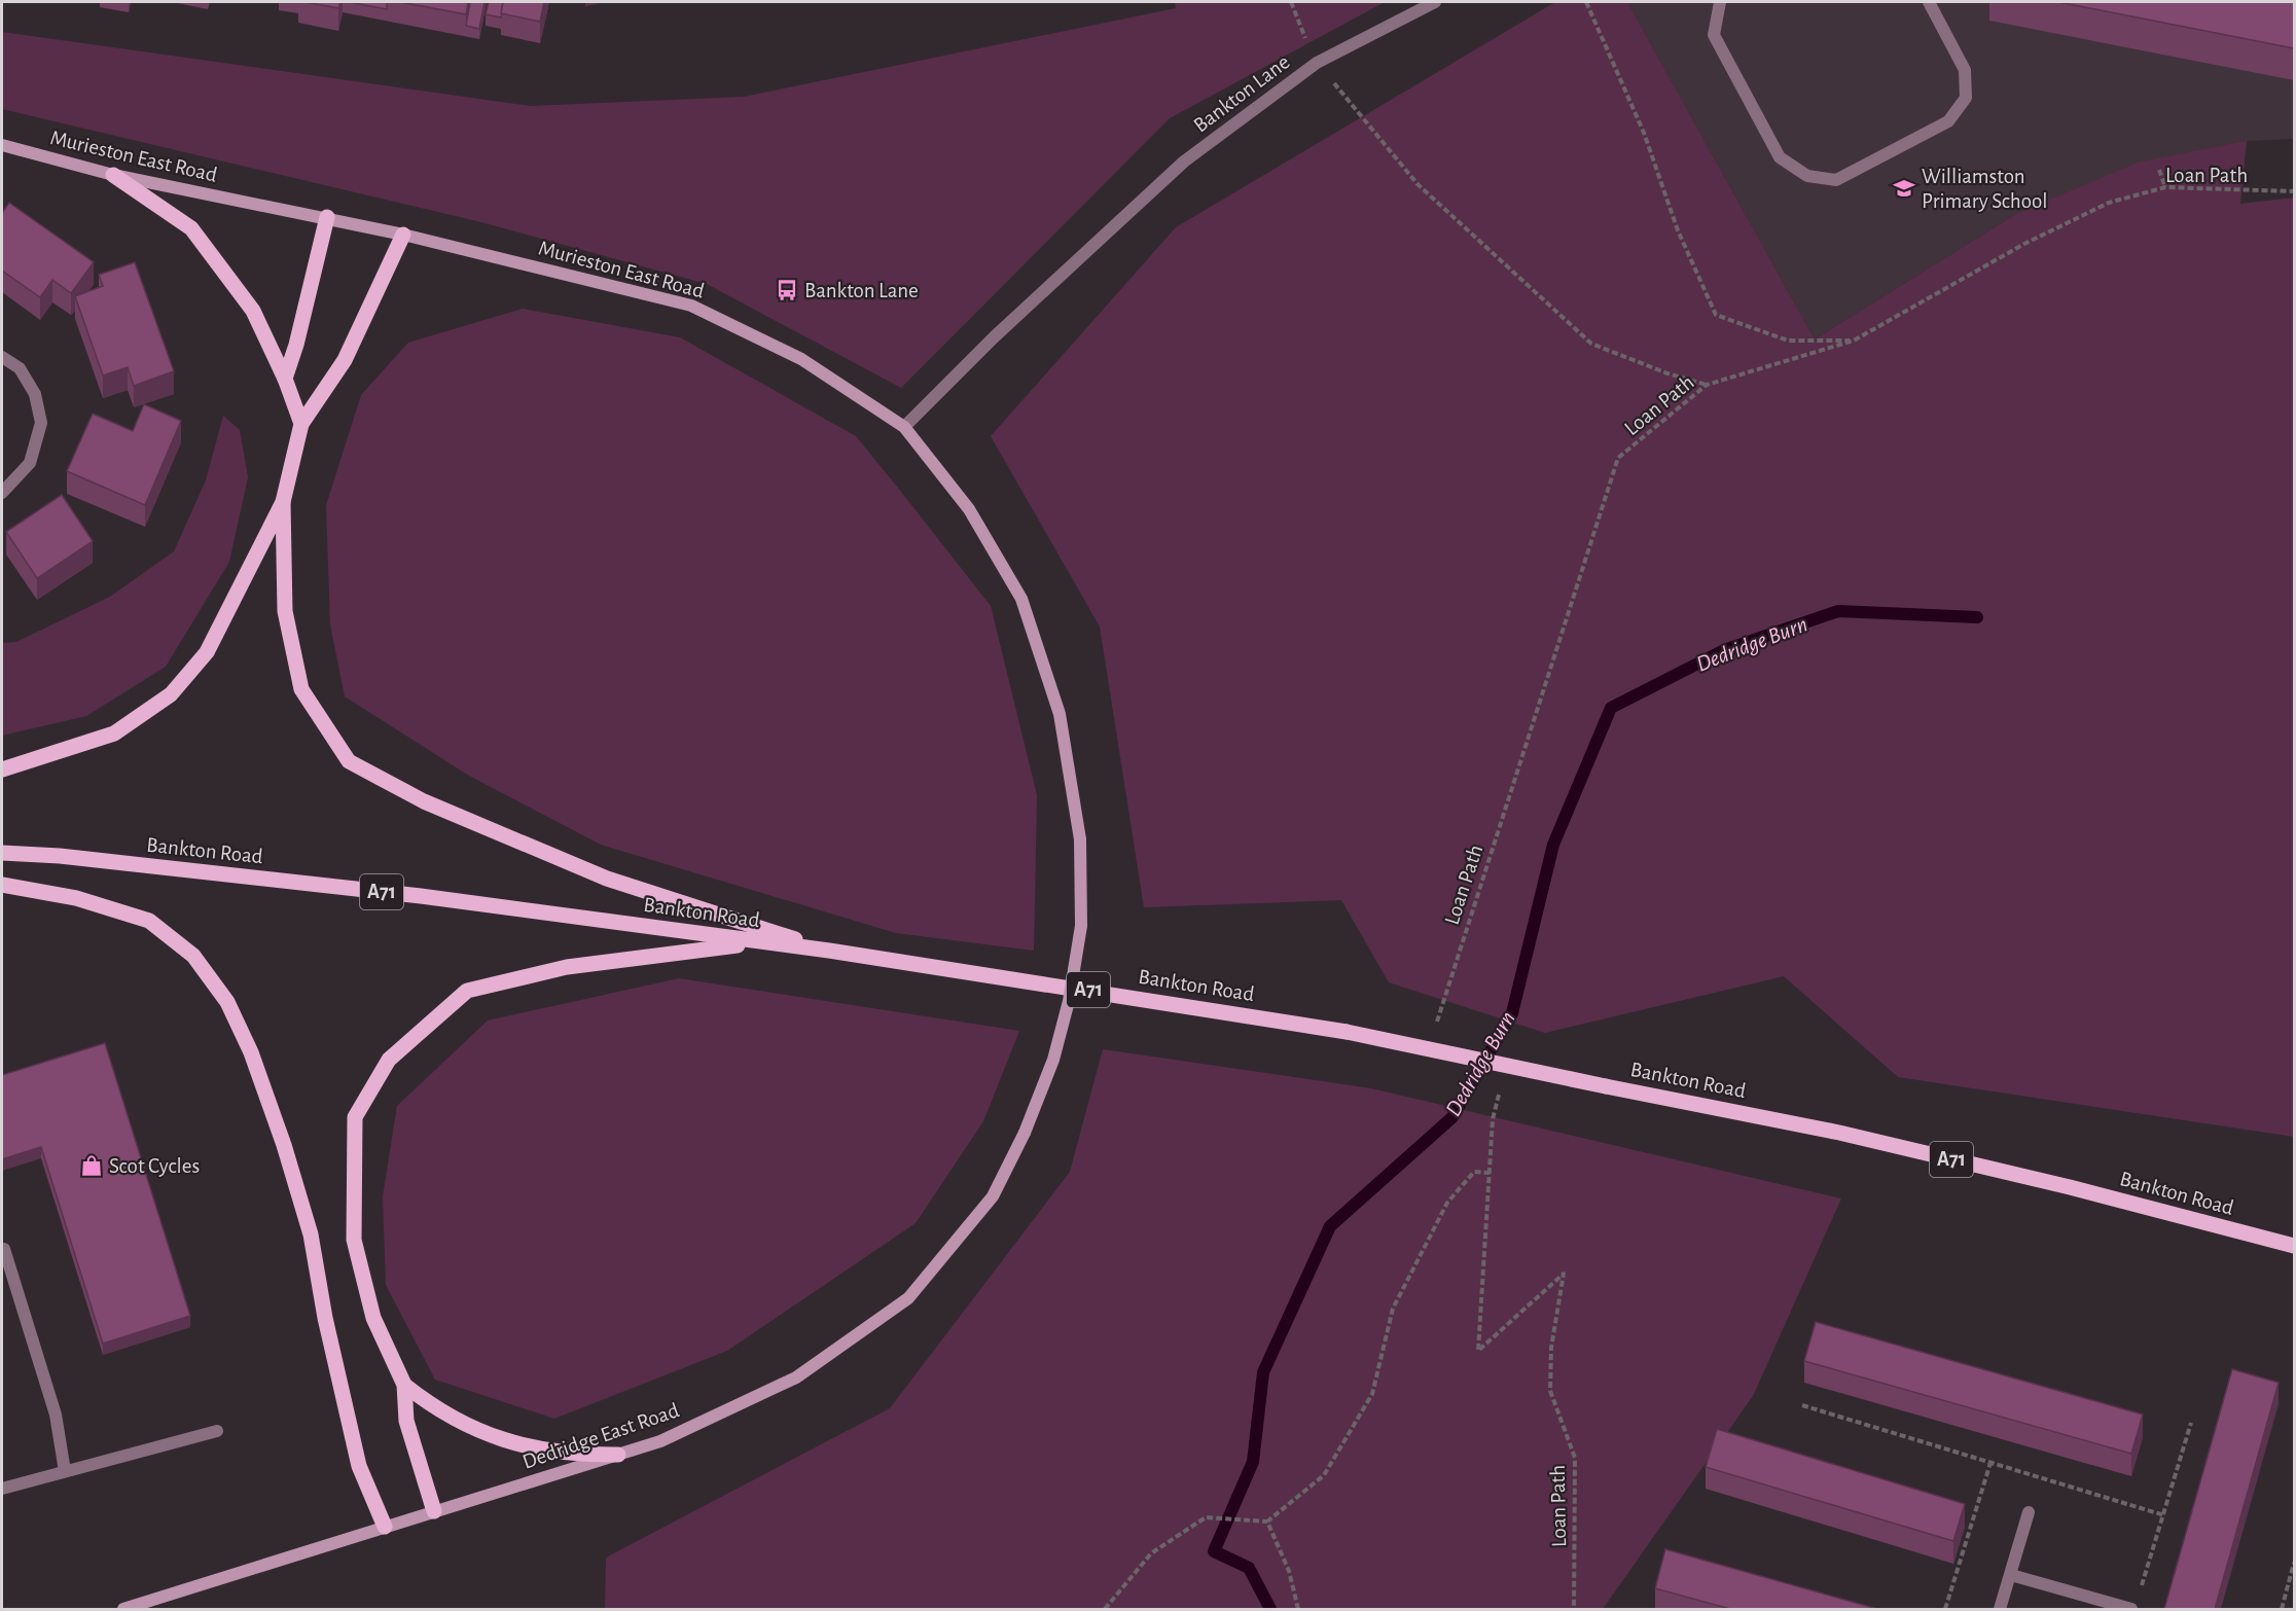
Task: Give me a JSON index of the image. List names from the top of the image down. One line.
{"streets":{"main road":["Bankton Road","A71"],"street":["Bankton Lane","Murieston East Road","Dedridge East Road"],"path":["Loan Path"]},"crossings":[["Bankton Lane","Murieston East Road"],["Murieston East Road","Dedridge East Road"]],"water":["Dedridge Burn"],"places":{"school or university":["Williamston Primary School"],"bus stop":["Bankton Lane"],"shop":["Scot Cycles"]}}
